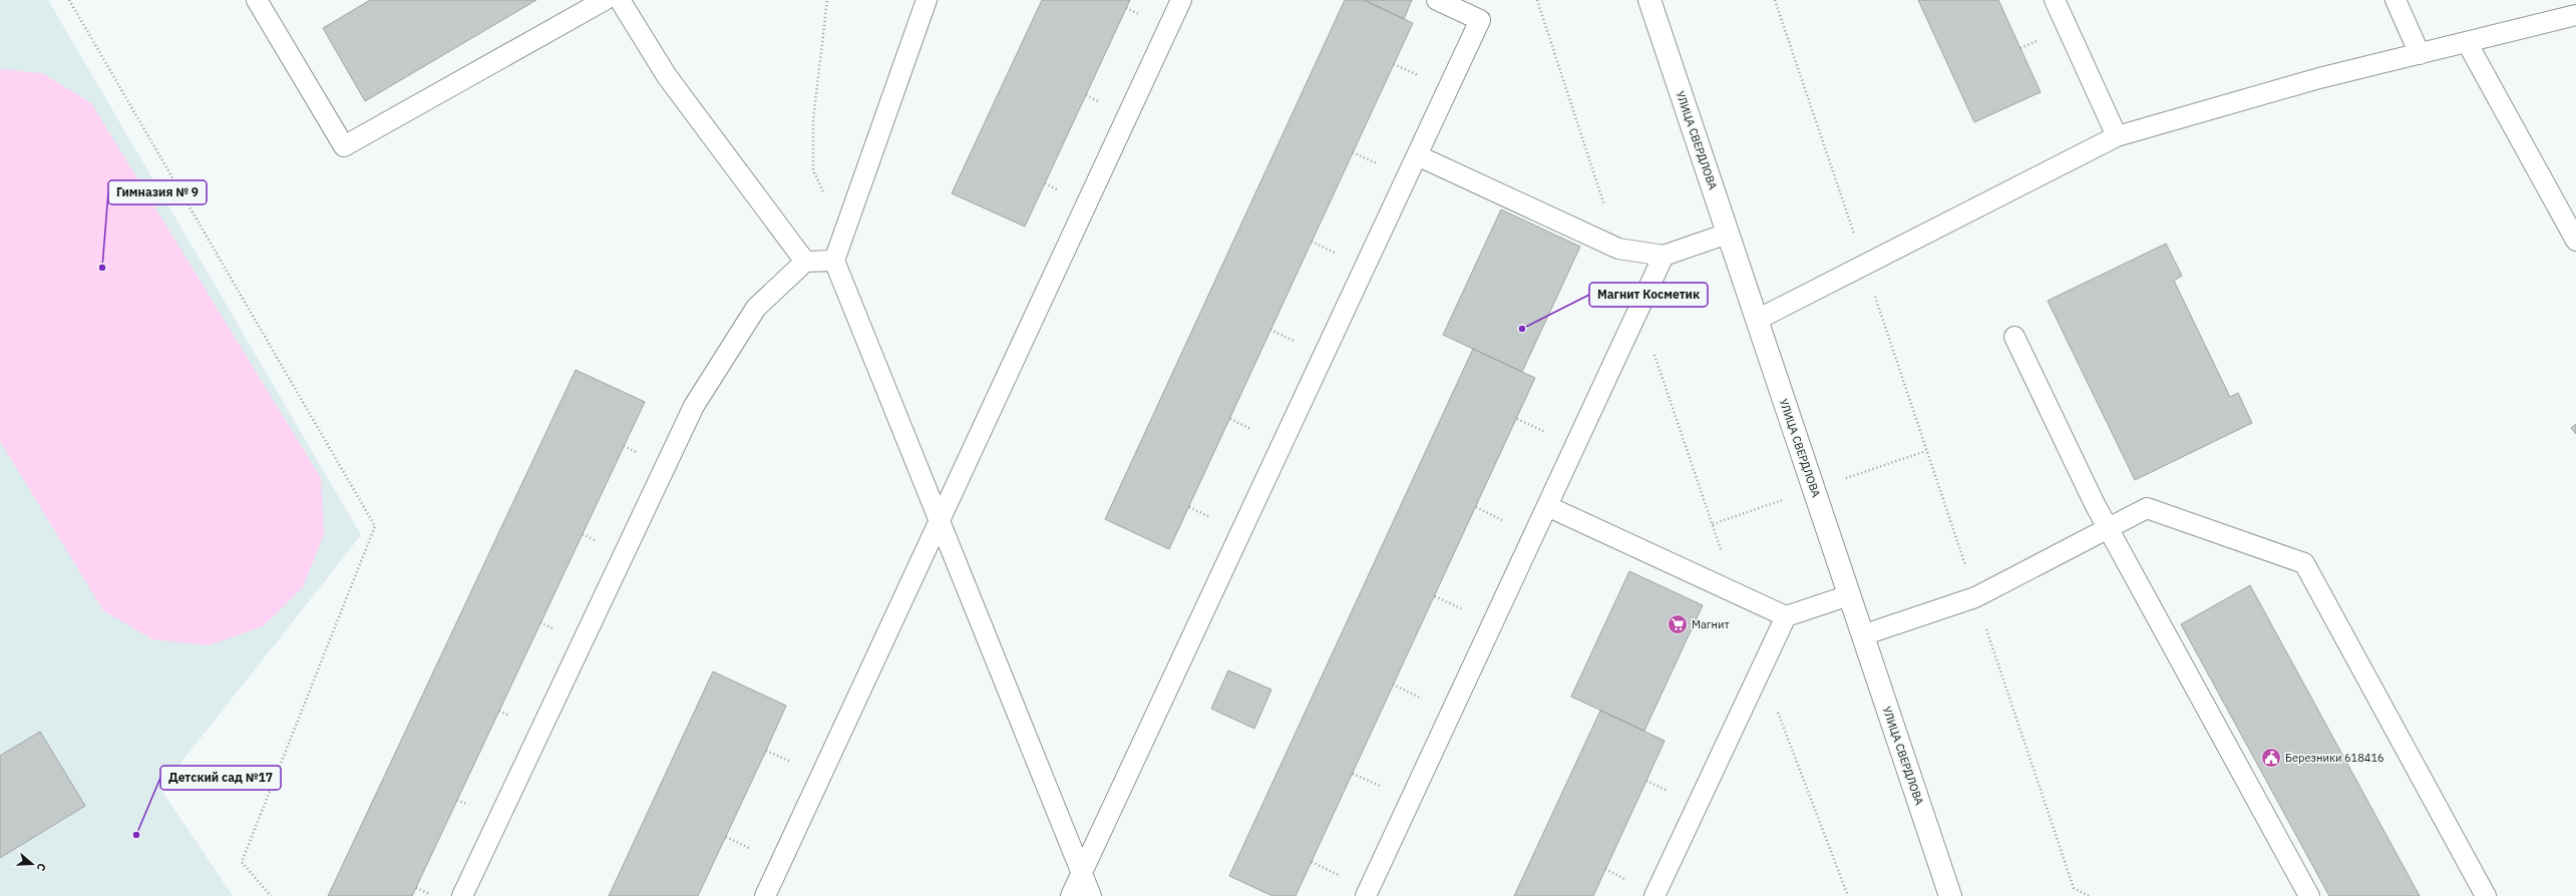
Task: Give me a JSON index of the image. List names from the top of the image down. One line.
{"streets":{"main road":["УЛИЦА СВЕРДЛОВА"]},"places":{"other":["Гимназия № 9","Магнит Косметик","Детский сад №17"],"supermarket":["Магнит"],"public building":["Березники 618416"]},"north":"right"}
